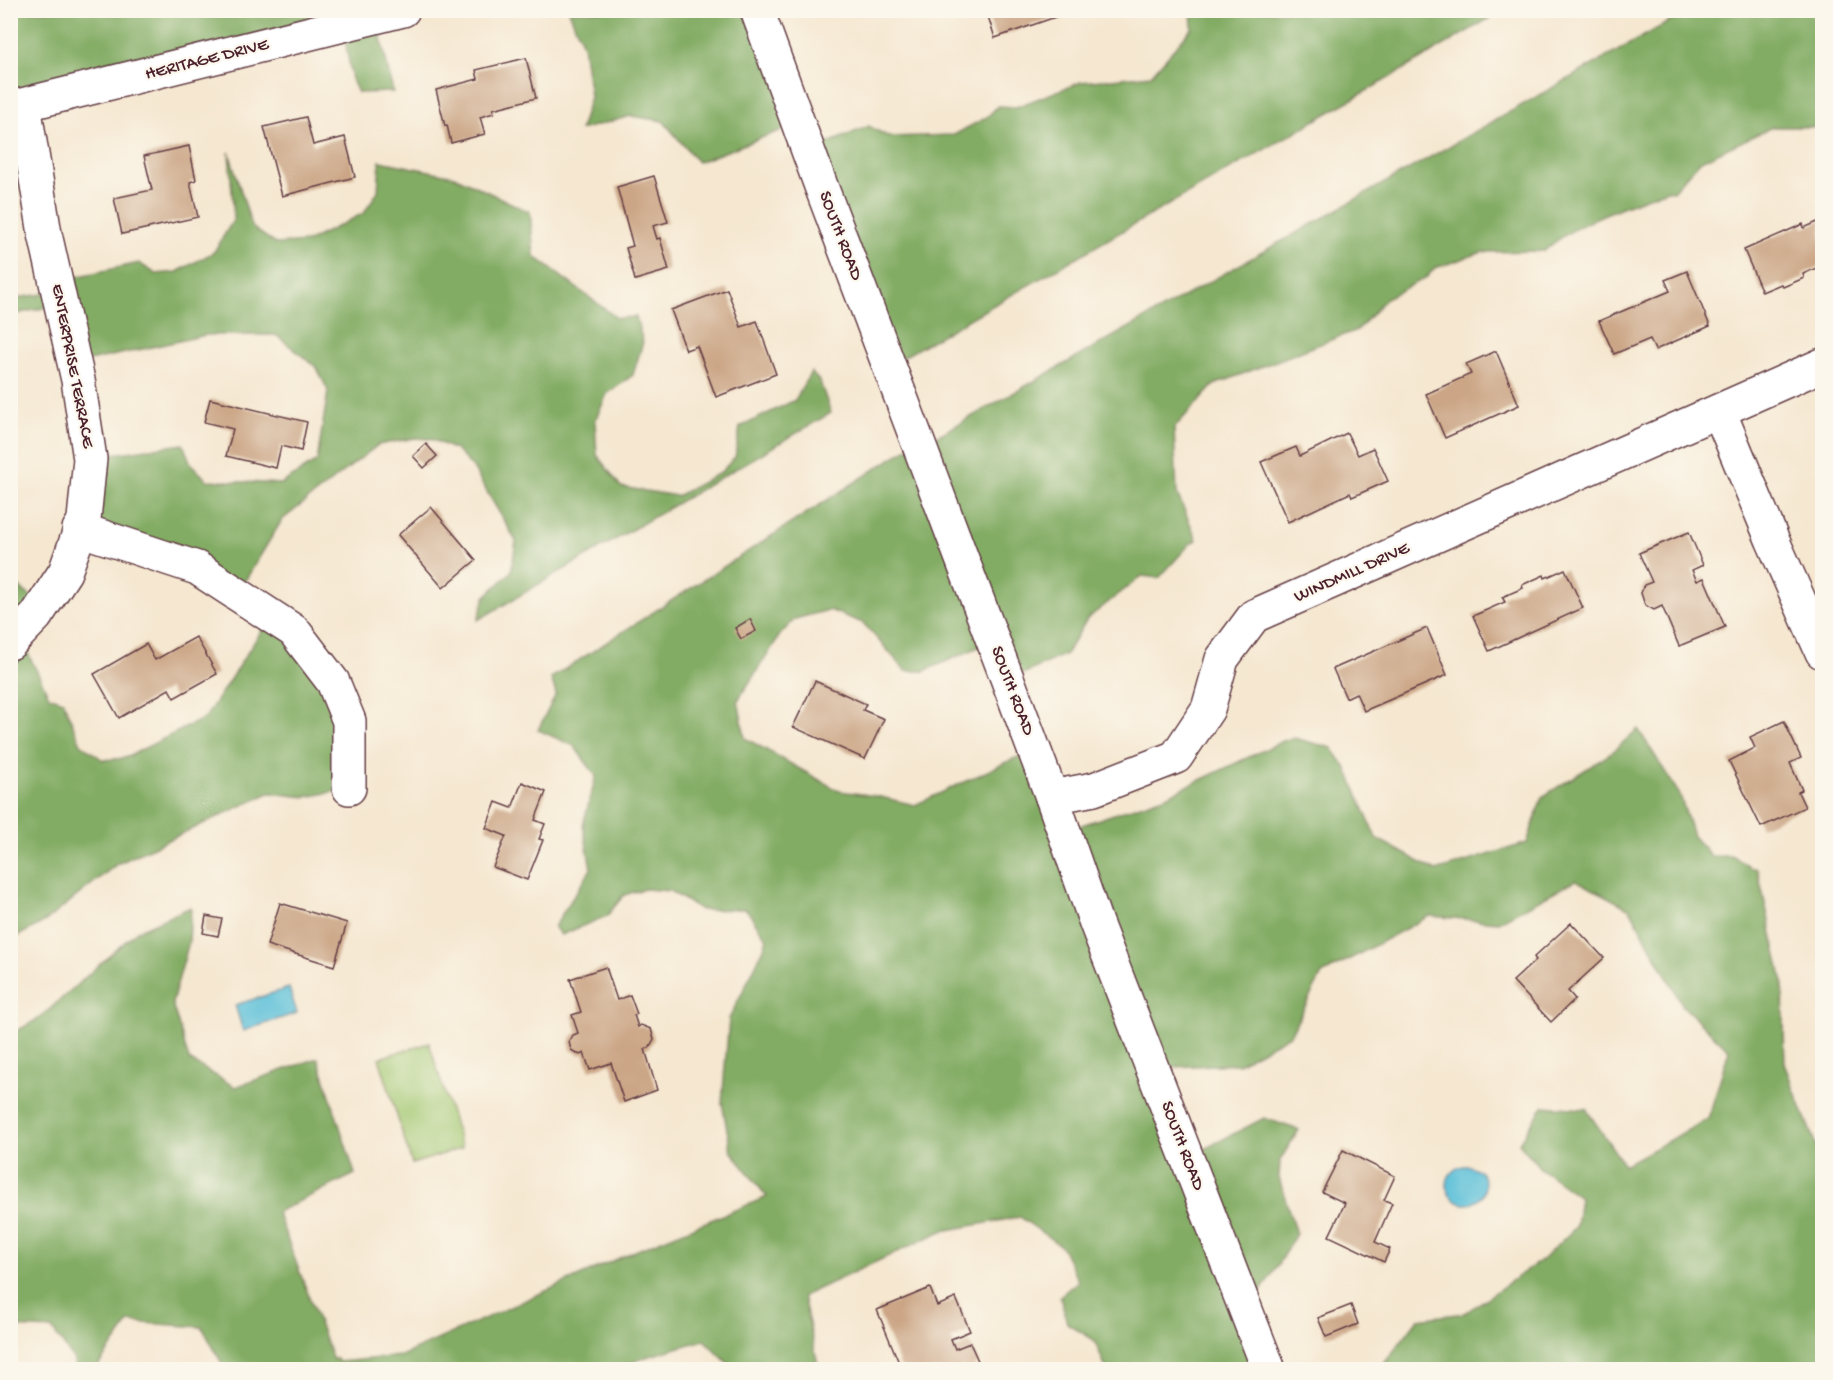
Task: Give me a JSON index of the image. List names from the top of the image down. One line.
{"streets":{"street":["HERITAGE DRIVE","SOUTH ROAD","ENTERPRISE TERRACE","WINDMILL DRIVE"]},"crossings":[["HERITAGE DRIVE","ENTERPRISE TERRACE"],["SOUTH ROAD","WINDMILL DRIVE"]]}
